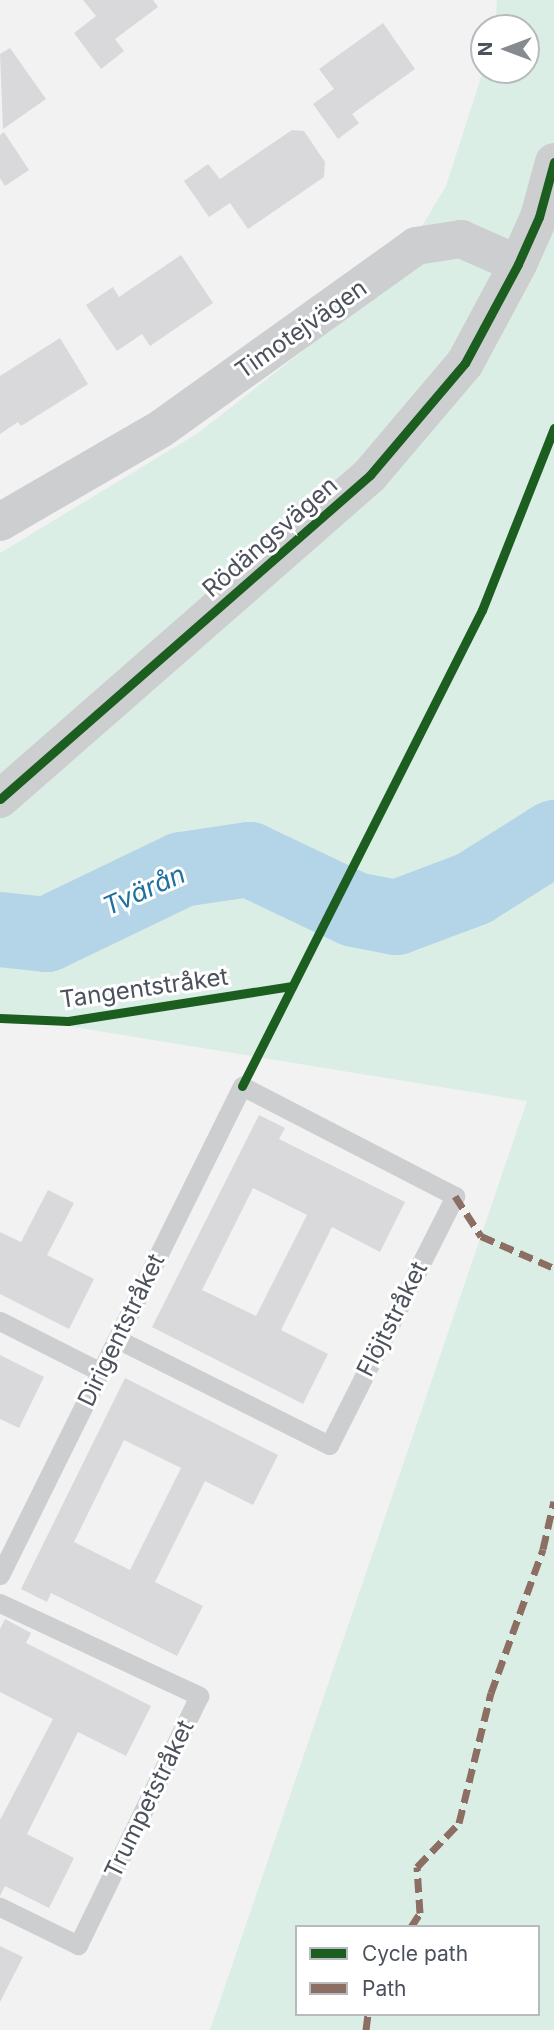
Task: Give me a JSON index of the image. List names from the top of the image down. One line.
{"streets":{"street":["Timotejvägen","Rödängsvägen"],"lane":["Flöjtstråket","Dirigentstråket","Trumpetstråket"],"cycle path":["Tangentstråket"]},"crossings":[["Timotejvägen","Rödängsvägen"],["Flöjtstråket","Dirigentstråket"]],"water":["Tvärån"],"legend":["Cycle path","Path"],"north":"left"}
